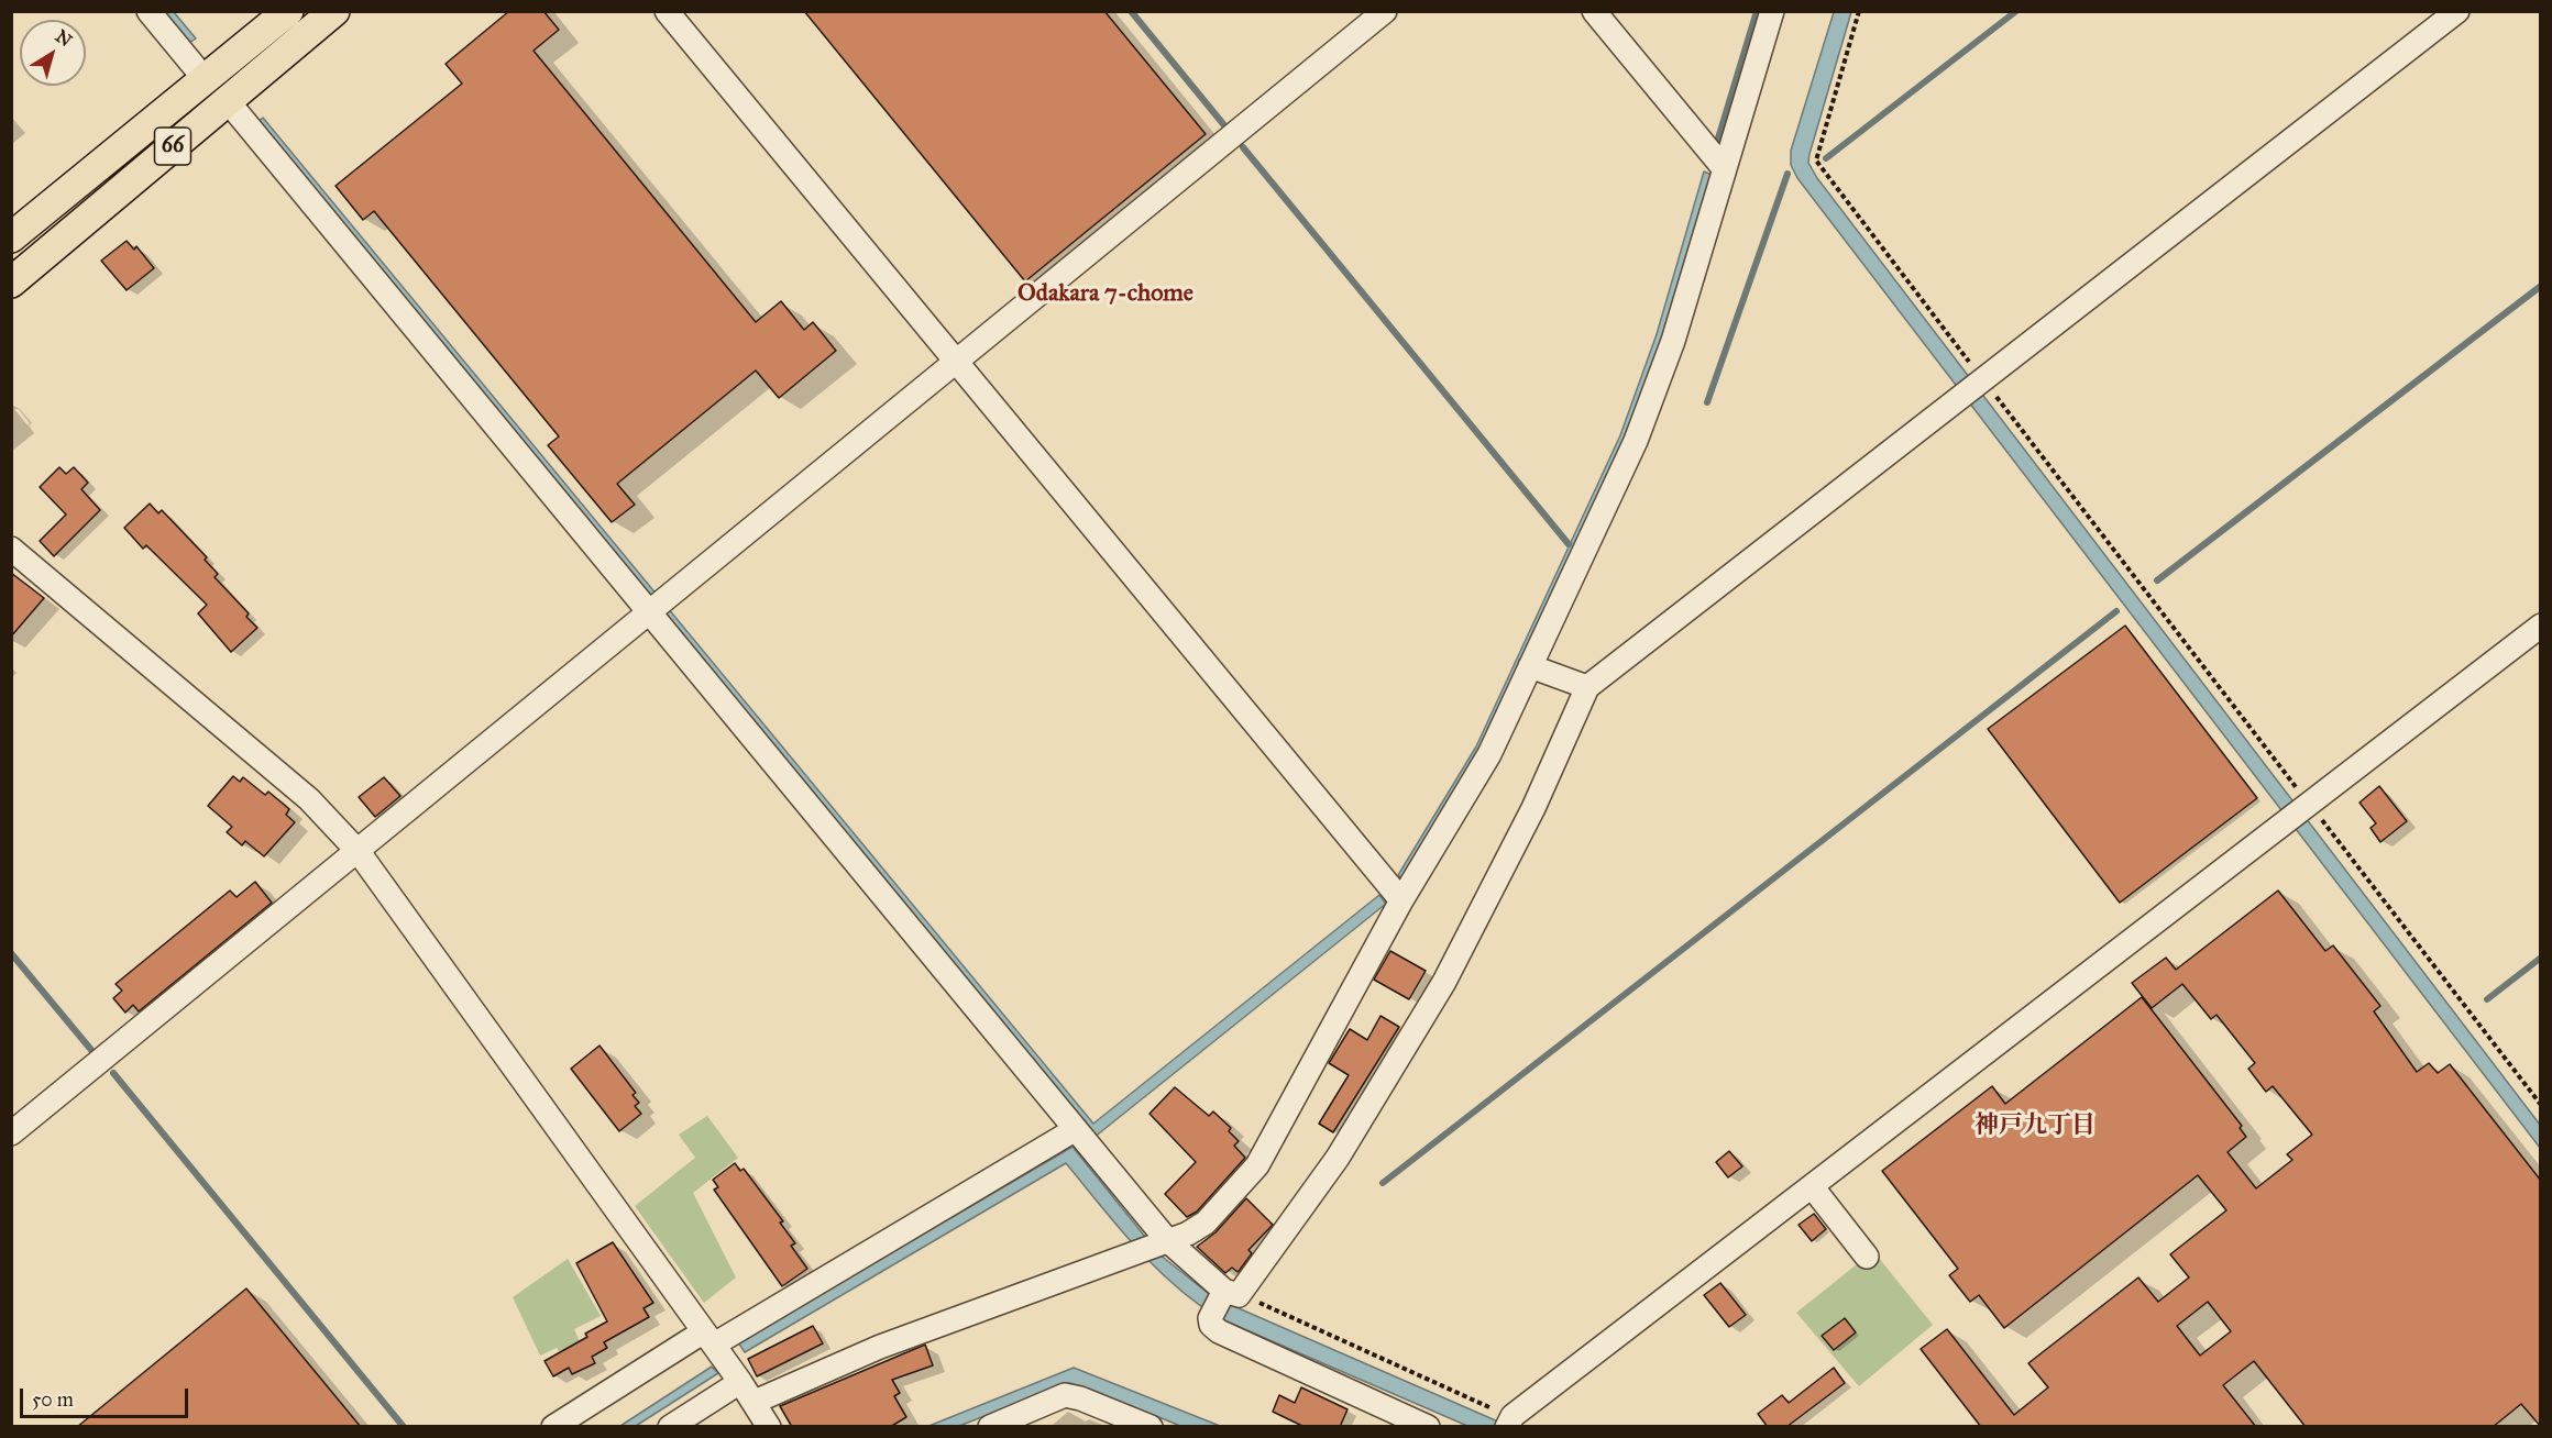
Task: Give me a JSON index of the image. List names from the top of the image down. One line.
{"streets":{"main road":["66"]},"districts":["Odakara 7-chome","神戸九丁目"],"scale_bar":"50 m","north":"top right"}
